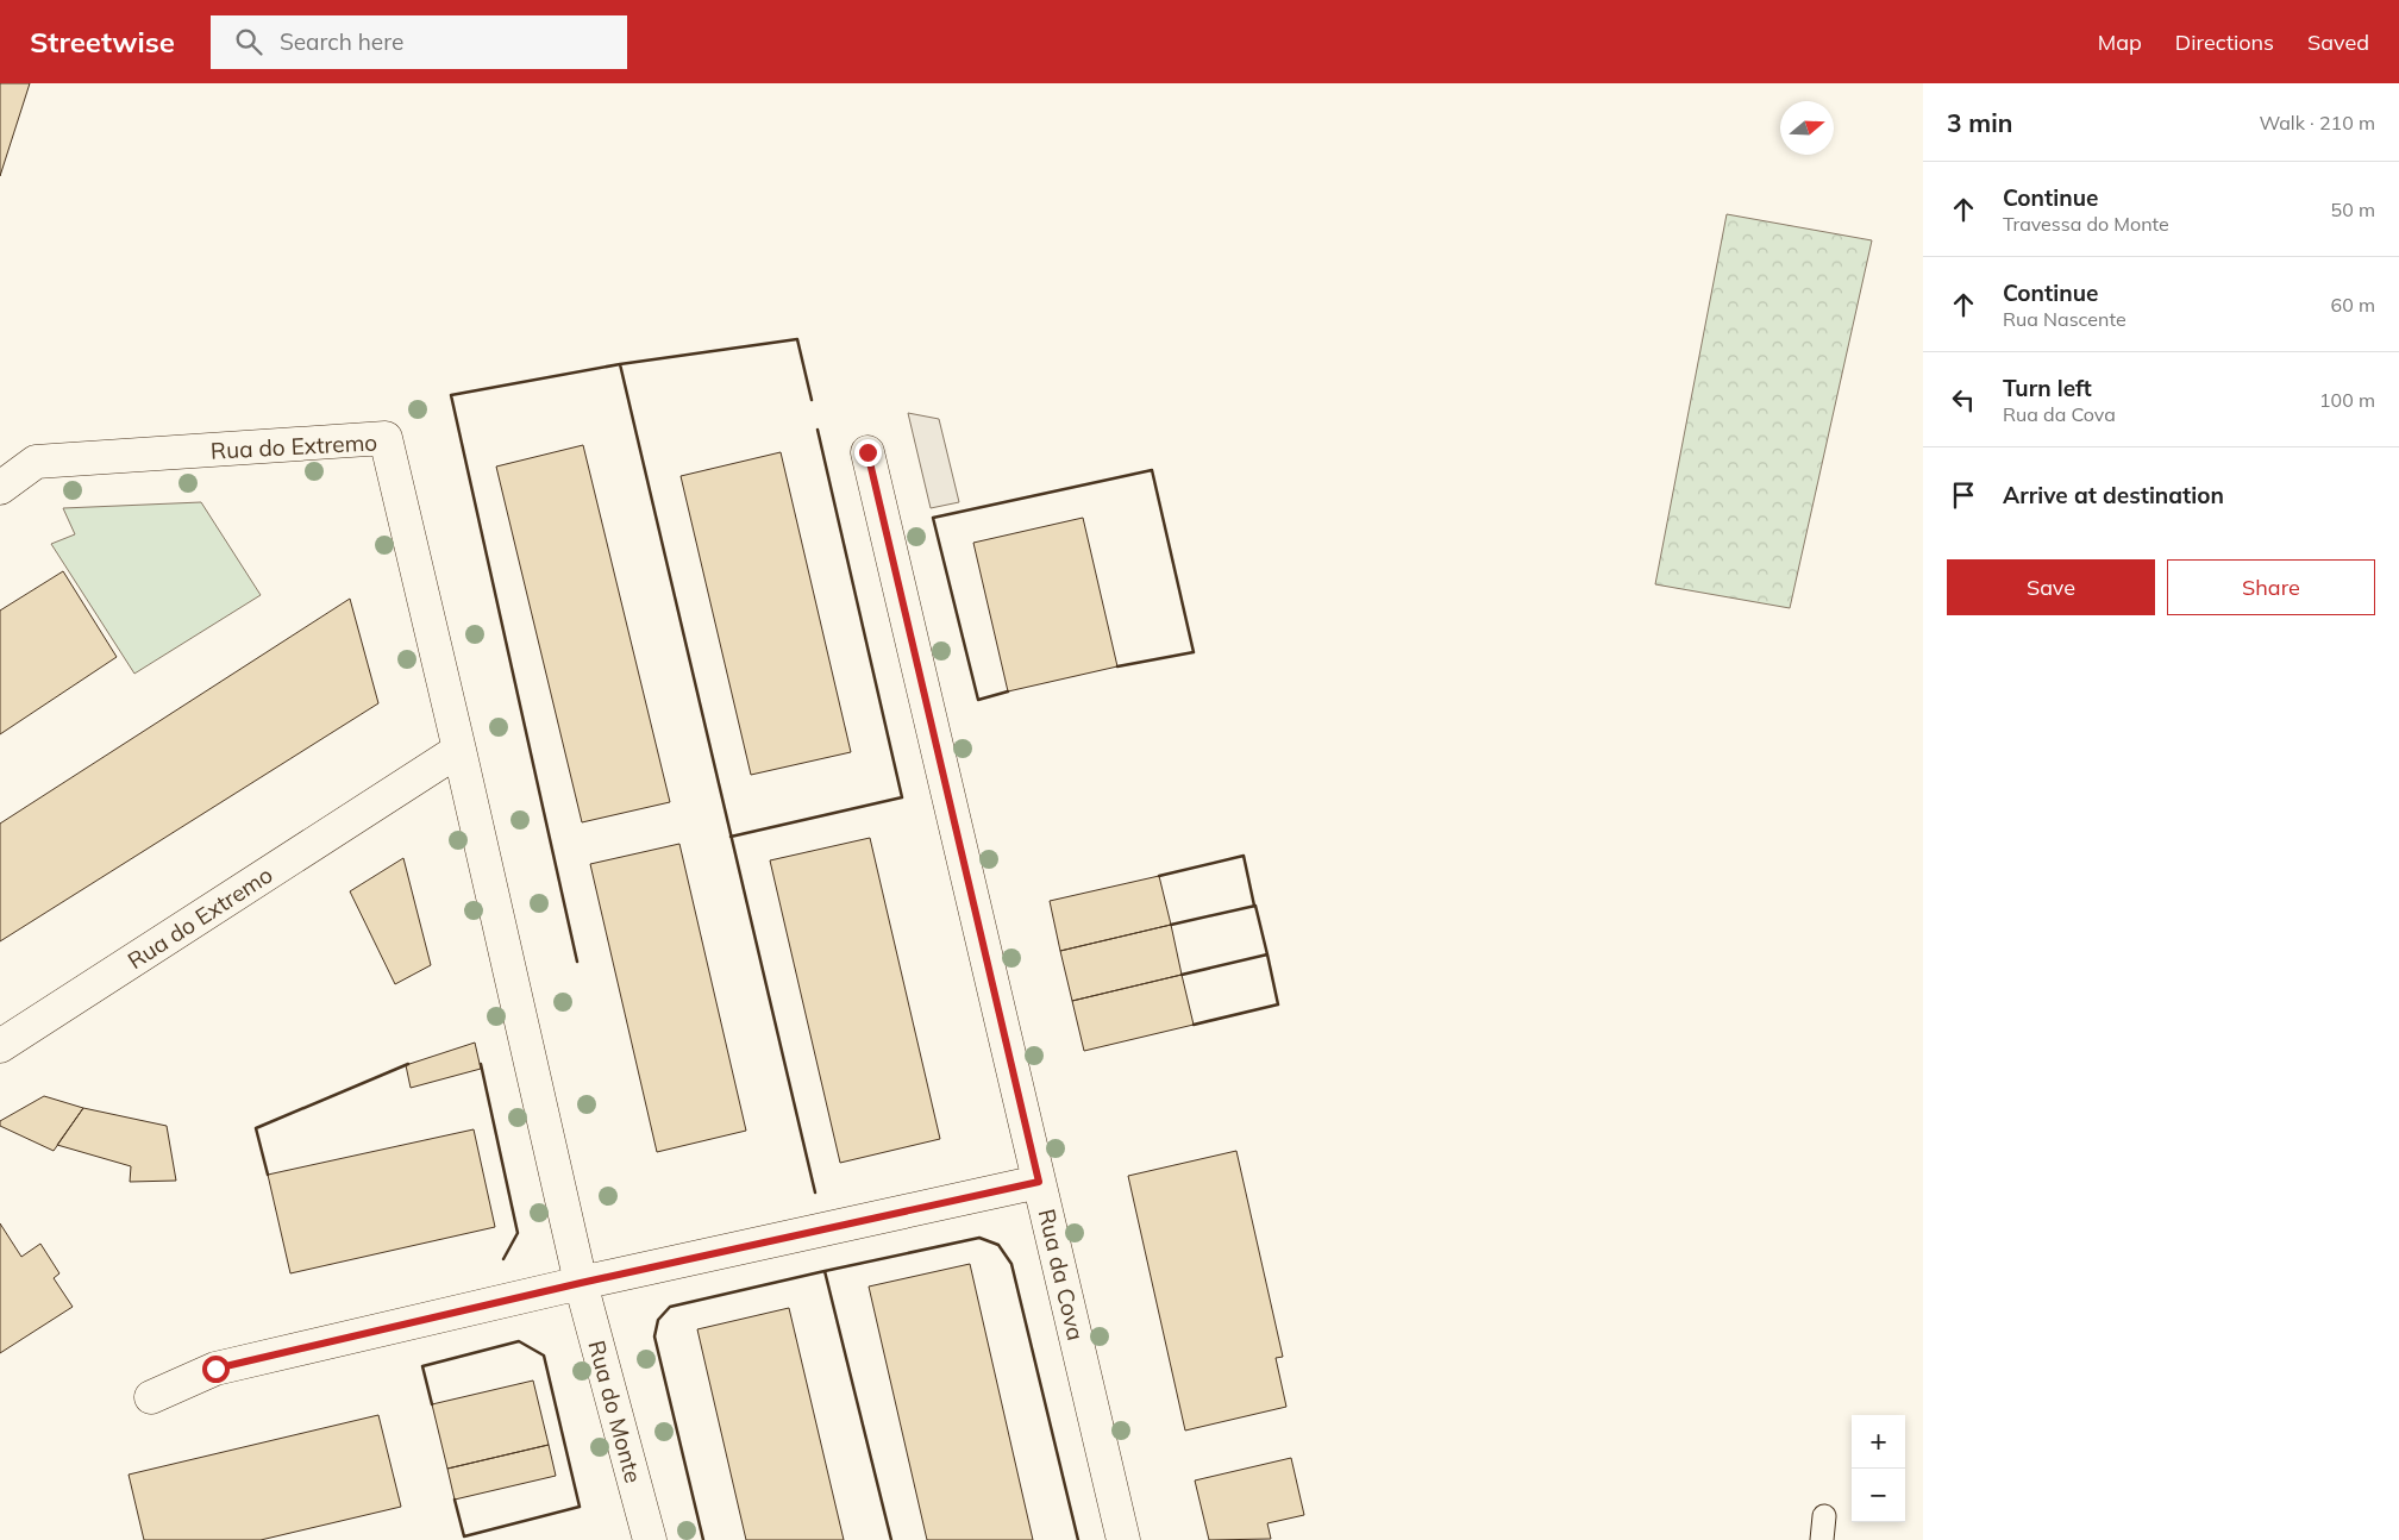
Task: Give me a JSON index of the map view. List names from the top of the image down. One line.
{"streets":{"street":["Rua do Extremo","Rua da Cova","Rua do Monte"]},"crossings":[["Rua do Extremo","Rua do Monte"]],"north":"right","page":{"header":"Streetwise","search":"Search here","nav":["Map","Directions","Saved"],"heading":["3 min","Walk · 210 m"],"list":[["Continue","Travessa do Monte","50 m"],["Continue","Rua Nascente","60 m"],["Turn left","Rua da Cova","100 m"],"Arrive at destination"],"buttons":["Save","Share"],"map_buttons":["+","−"]}}
